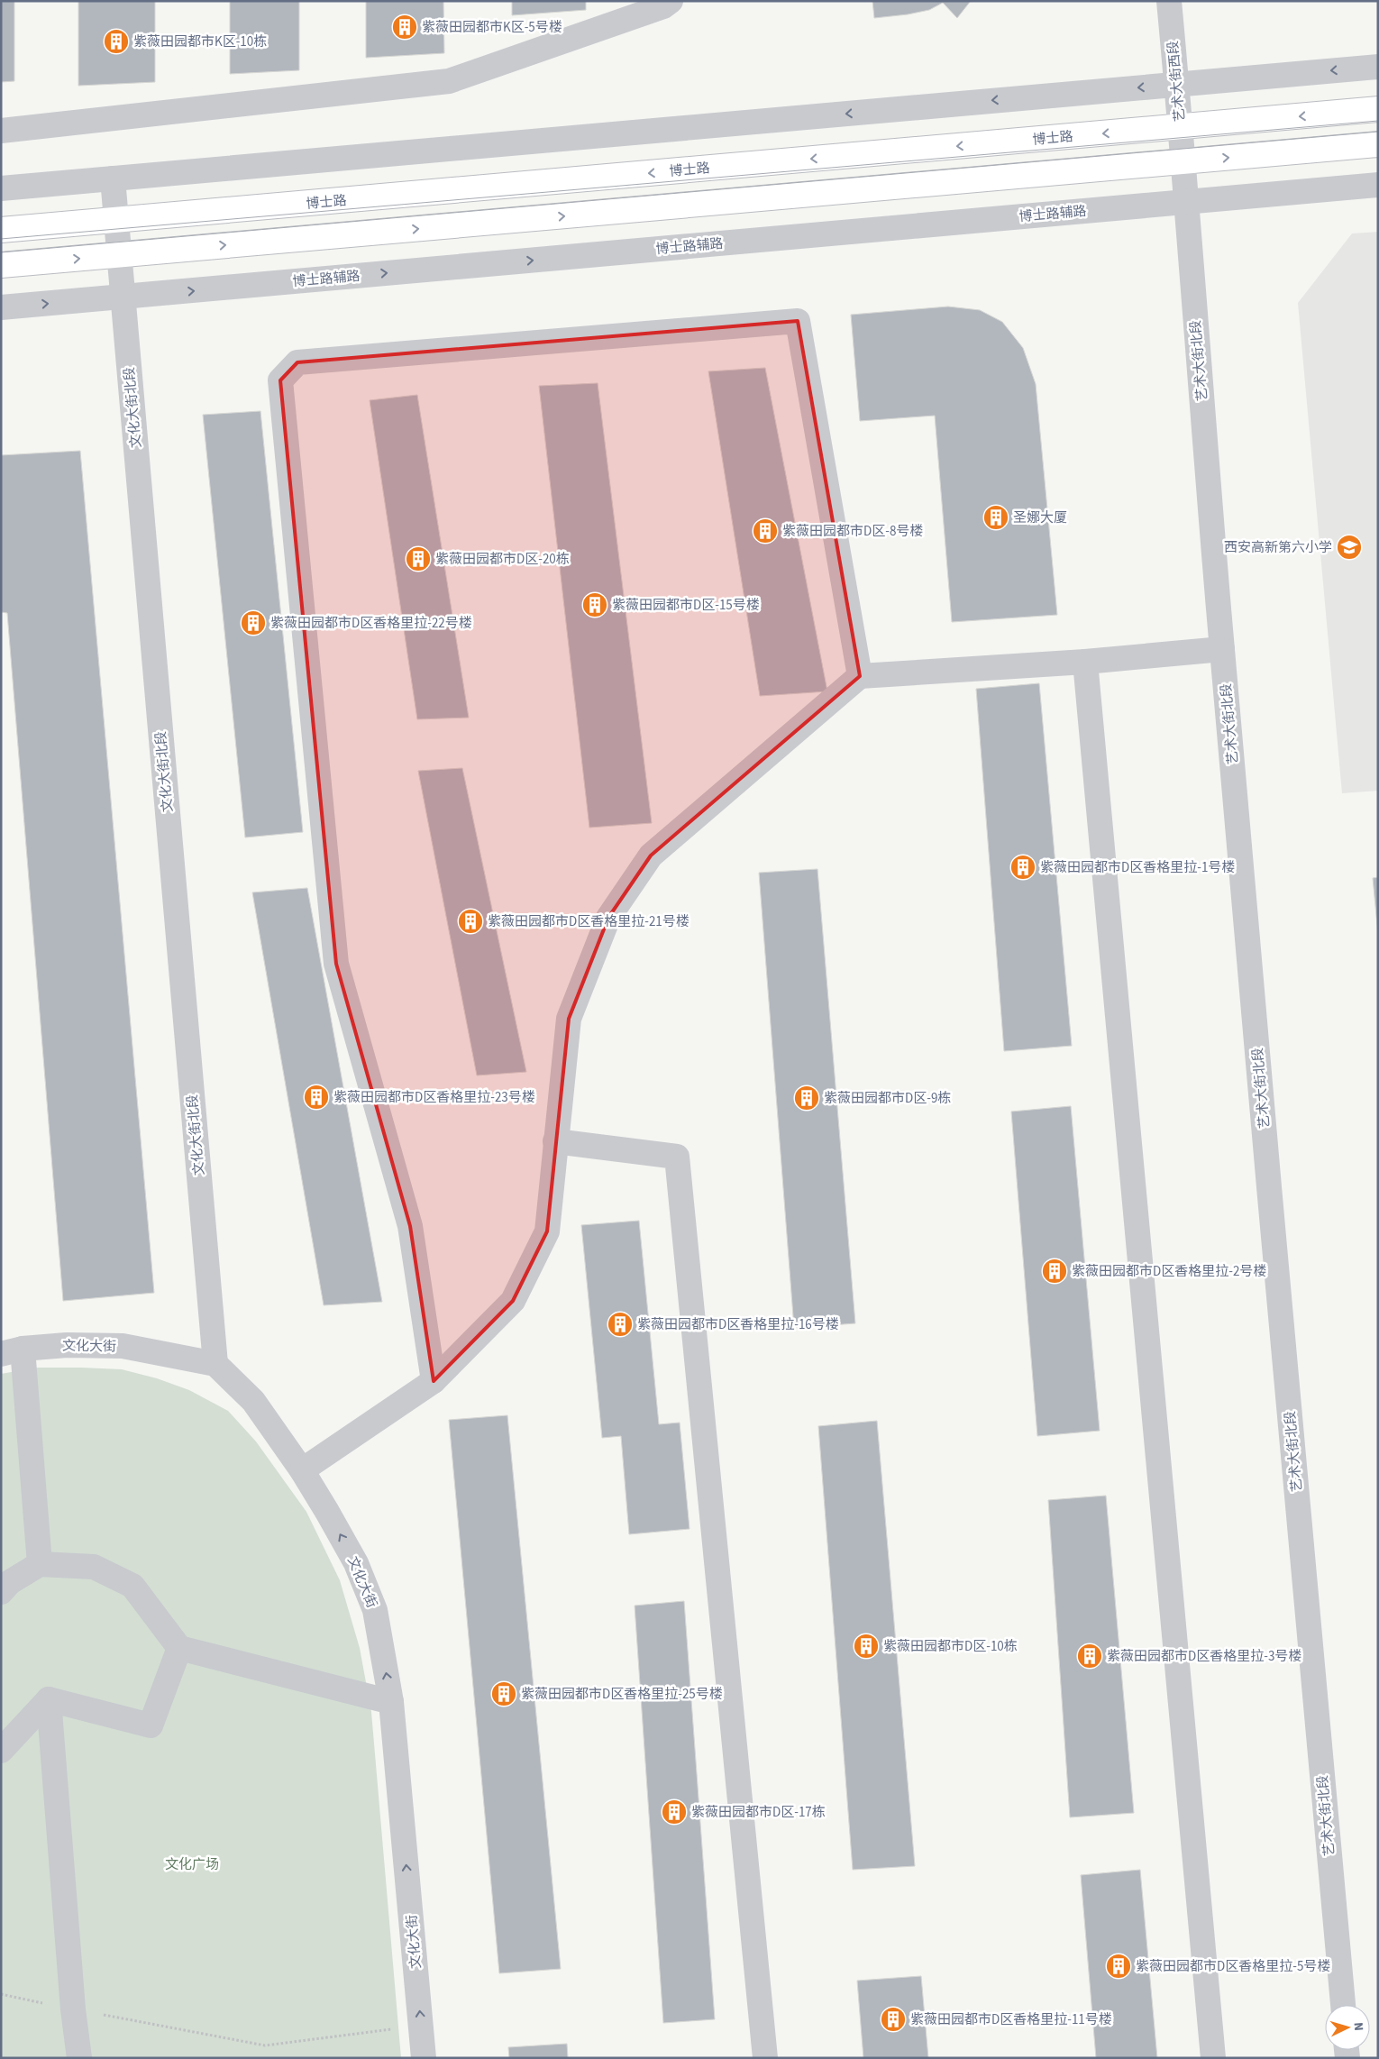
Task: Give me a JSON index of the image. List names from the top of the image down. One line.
{"streets":{"main road":["博士路"],"street":["艺术大街西段","博士路辅路","艺术大街北段","文化大街北段","文化大街"]},"crossings":[["艺术大街西段","博士路"],["艺术大街西段","艺术大街北段"],["博士路","文化大街北段"],["博士路辅路","艺术大街北段"],["博士路辅路","文化大街北段"],["文化大街北段","文化大街"]],"one_way":["文化大街"],"parks":["文化广场"],"places":{"building":["紫薇田园都市K区-5号楼","紫薇田园都市K区-10栋","圣娜大厦","紫薇田园都市D区-8号楼","紫薇田园都市D区-20栋","紫薇田园都市D区-15号楼","紫薇田园都市D区香格里拉-22号楼","紫薇田园都市D区香格里拉-1号楼","紫薇田园都市D区香格里拉-21号楼","紫薇田园都市D区香格里拉-23号楼","紫薇田园都市D区-9栋","紫薇田园都市D区香格里拉-2号楼","紫薇田园都市D区香格里拉-16号楼","紫薇田园都市D区-10栋","紫薇田园都市D区香格里拉-3号楼","紫薇田园都市D区香格里拉-25号楼","紫薇田园都市D区-17栋","紫薇田园都市D区香格里拉-5号楼","紫薇田园都市D区香格里拉-11号楼"],"school or university":["西安高新第六小学"]},"north":"right"}
